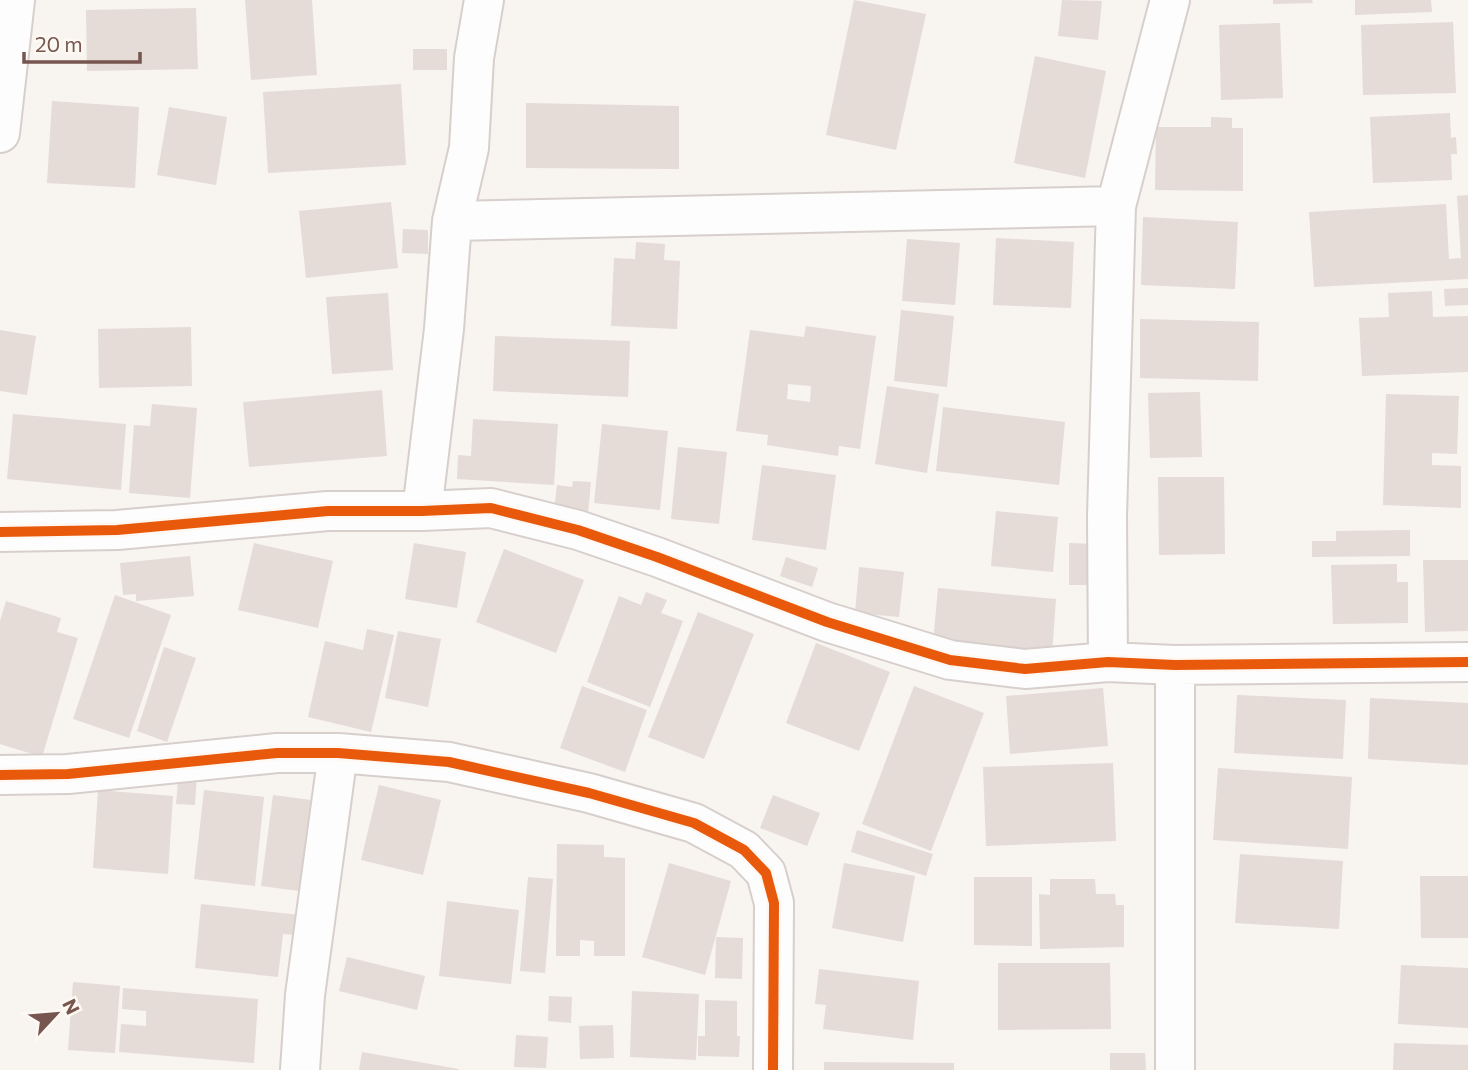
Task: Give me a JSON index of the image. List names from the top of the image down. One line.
{"scale_bar":"20 m","north":"top right"}
